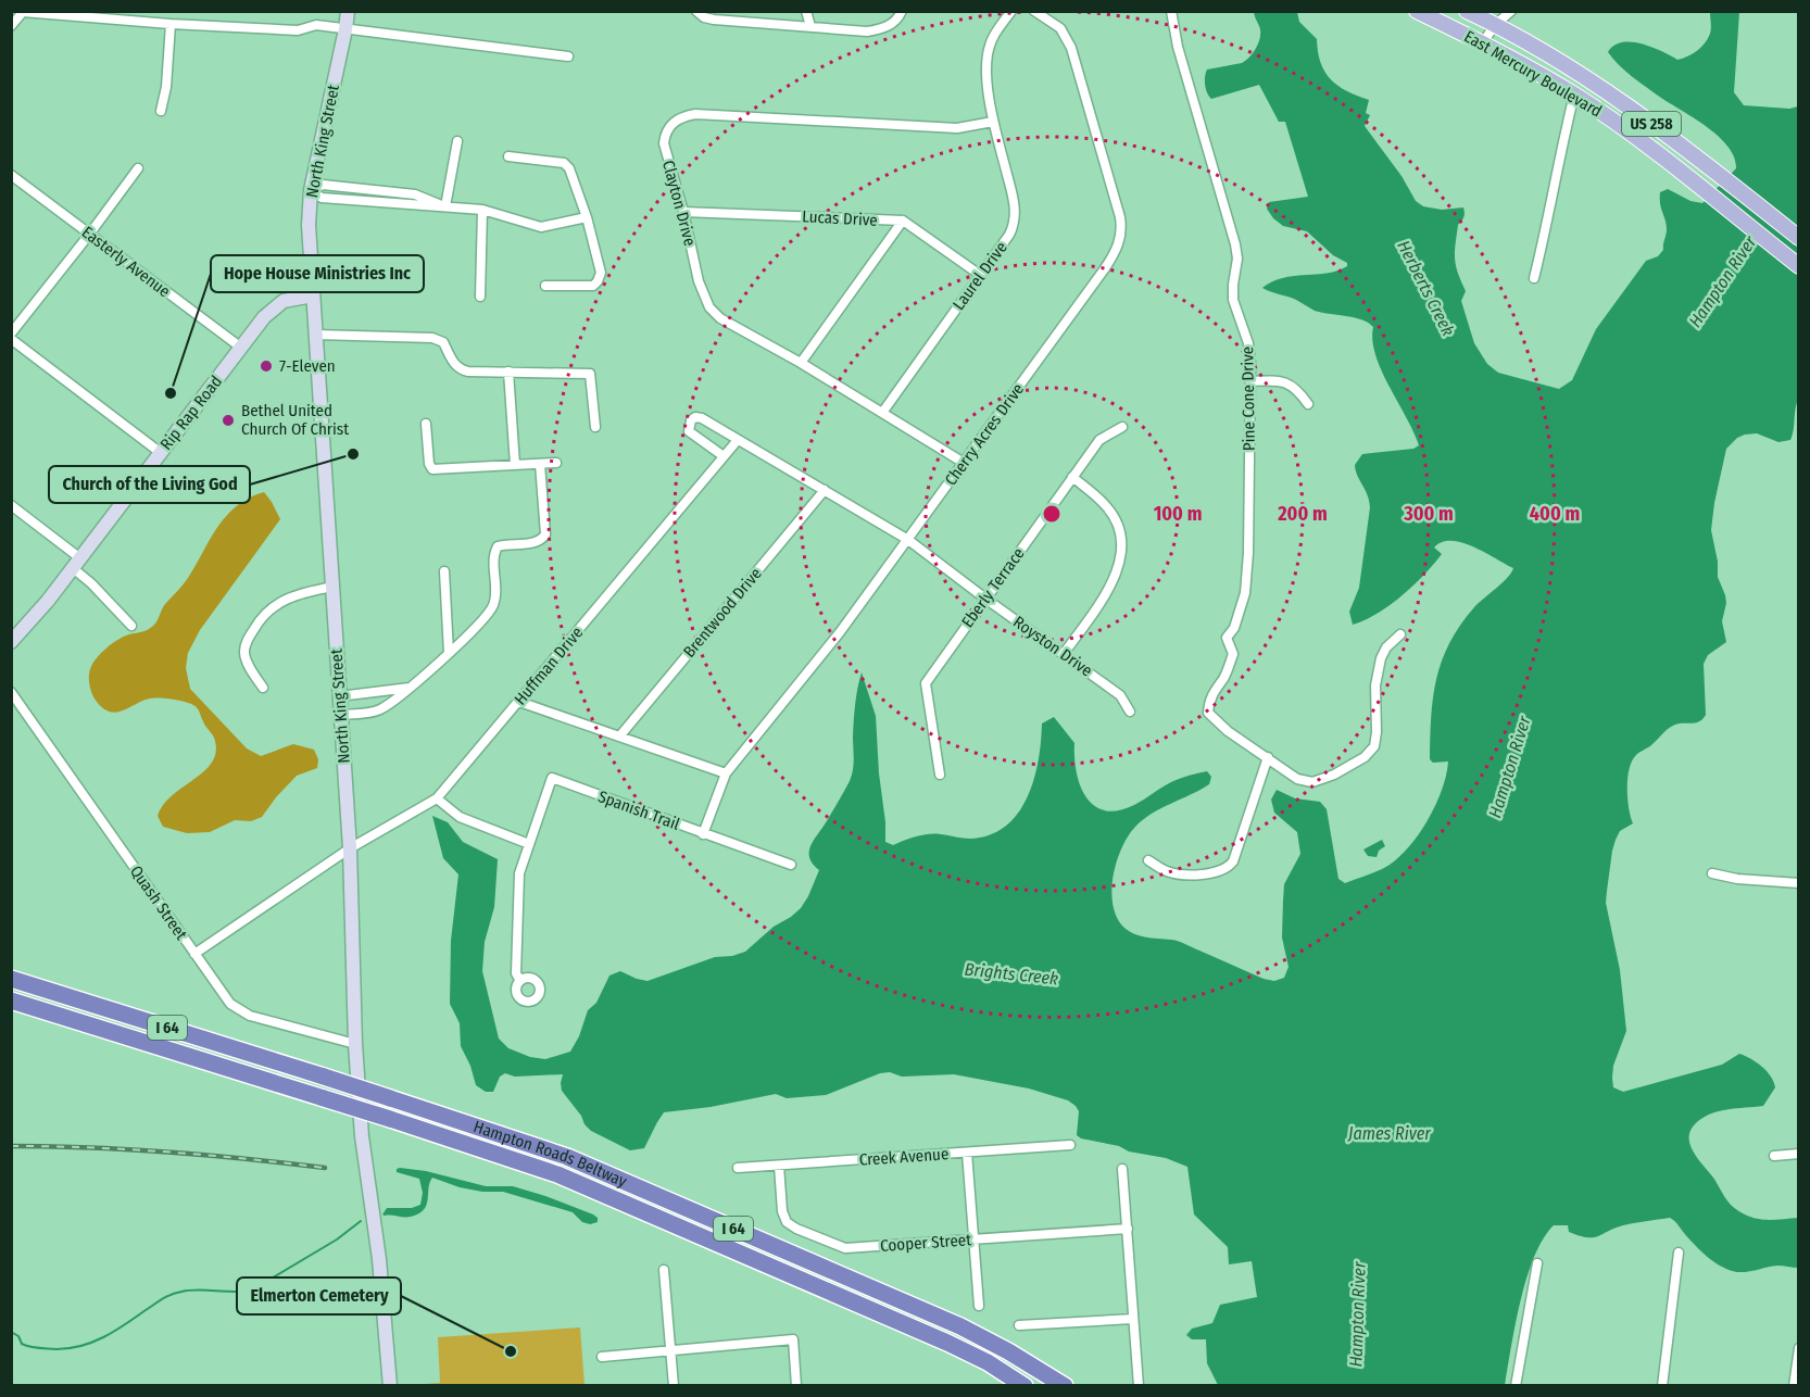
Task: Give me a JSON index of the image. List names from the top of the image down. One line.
{"streets":{"highway":["I 64","Hampton Roads Beltway"],"main road":["East Mercury Boulevard","US 258","North King Street","Rip Rap Road"],"street":["Clayton Drive","Lucas Drive","Easterly Avenue","Laurel Drive","Pine Cone Drive","Cherry Acres Drive","Eberly Terrace","Brentwood Drive","Royston Drive","Huffman Drive","Spanish Trail","Quash Street","Creek Avenue","Cooper Street"]},"crossings":[["North King Street","Rip Rap Road"],["North King Street","Huffman Drive"],["North King Street","Quash Street"],["Clayton Drive","Lucas Drive"],["Clayton Drive","Laurel Drive"],["Clayton Drive","Cherry Acres Drive"],["Easterly Avenue","Rip Rap Road"],["Cherry Acres Drive","Royston Drive"],["Cherry Acres Drive","Spanish Trail"],["Eberly Terrace","Royston Drive"],["Huffman Drive","Quash Street"],["Creek Avenue","Cooper Street"]],"water":["Hampton River","Herberts Creek","Brights Creek","James River"],"places":["7-Eleven","Hope House Ministries Inc","Bethel United Church Of Christ","Church of the Living God","Elmerton Cemetery"],"rings":["100 m","200 m","300 m","400 m"]}
